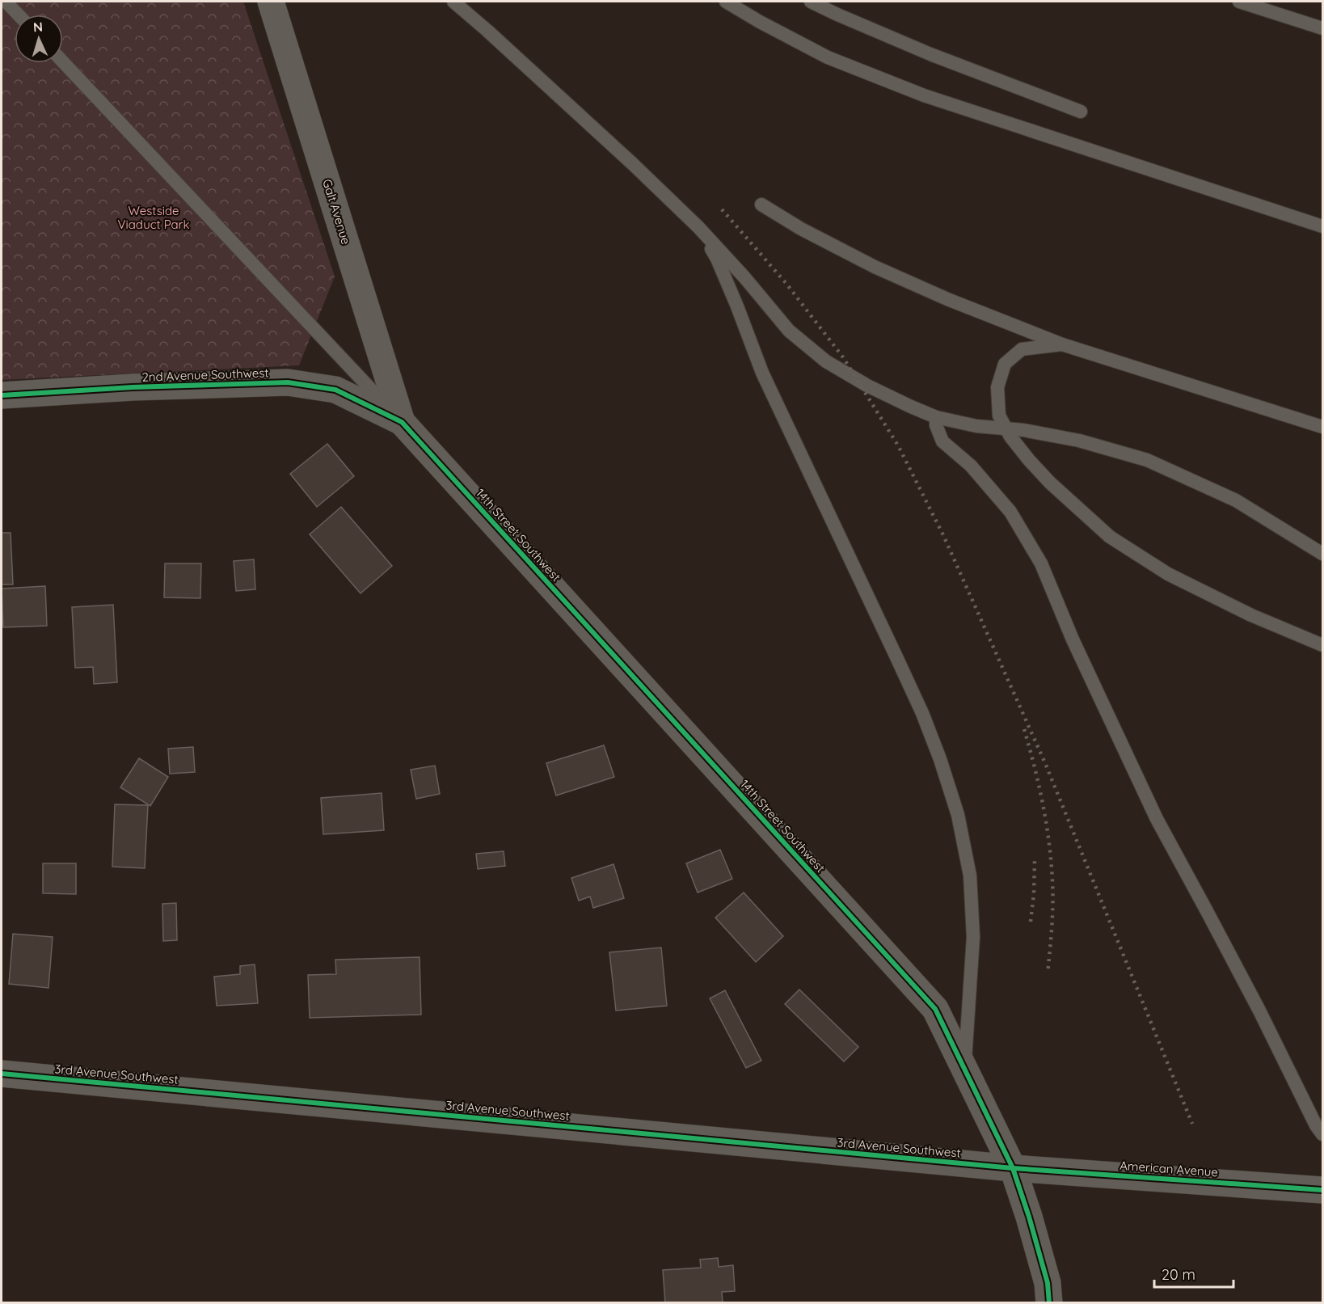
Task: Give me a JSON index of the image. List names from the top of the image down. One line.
{"streets":{"street":["Galt Avenue","2nd Avenue Southwest","14th Street Southwest","3rd Avenue Southwest","American Avenue"]},"crossings":[["Galt Avenue","2nd Avenue Southwest"],["Galt Avenue","14th Street Southwest"],["2nd Avenue Southwest","14th Street Southwest"],["14th Street Southwest","3rd Avenue Southwest"],["14th Street Southwest","American Avenue"],["3rd Avenue Southwest","American Avenue"]],"parks":["Westside Viaduct Park"],"scale_bar":"20 m","north":"top"}
